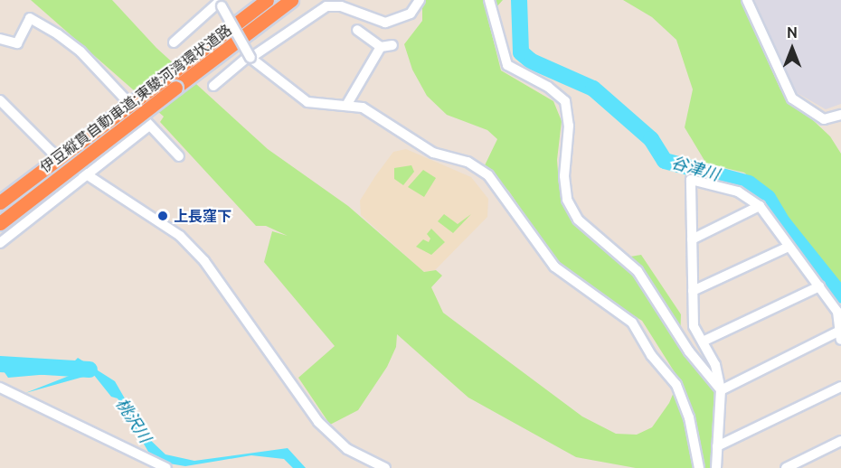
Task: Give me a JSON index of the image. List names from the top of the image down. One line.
{"streets":{"highway":["伊豆縦貫自動車道;東駿河湾環状道路"]},"water":["谷津川","桃沢川"],"places":["上長窪下"],"north":"top"}
